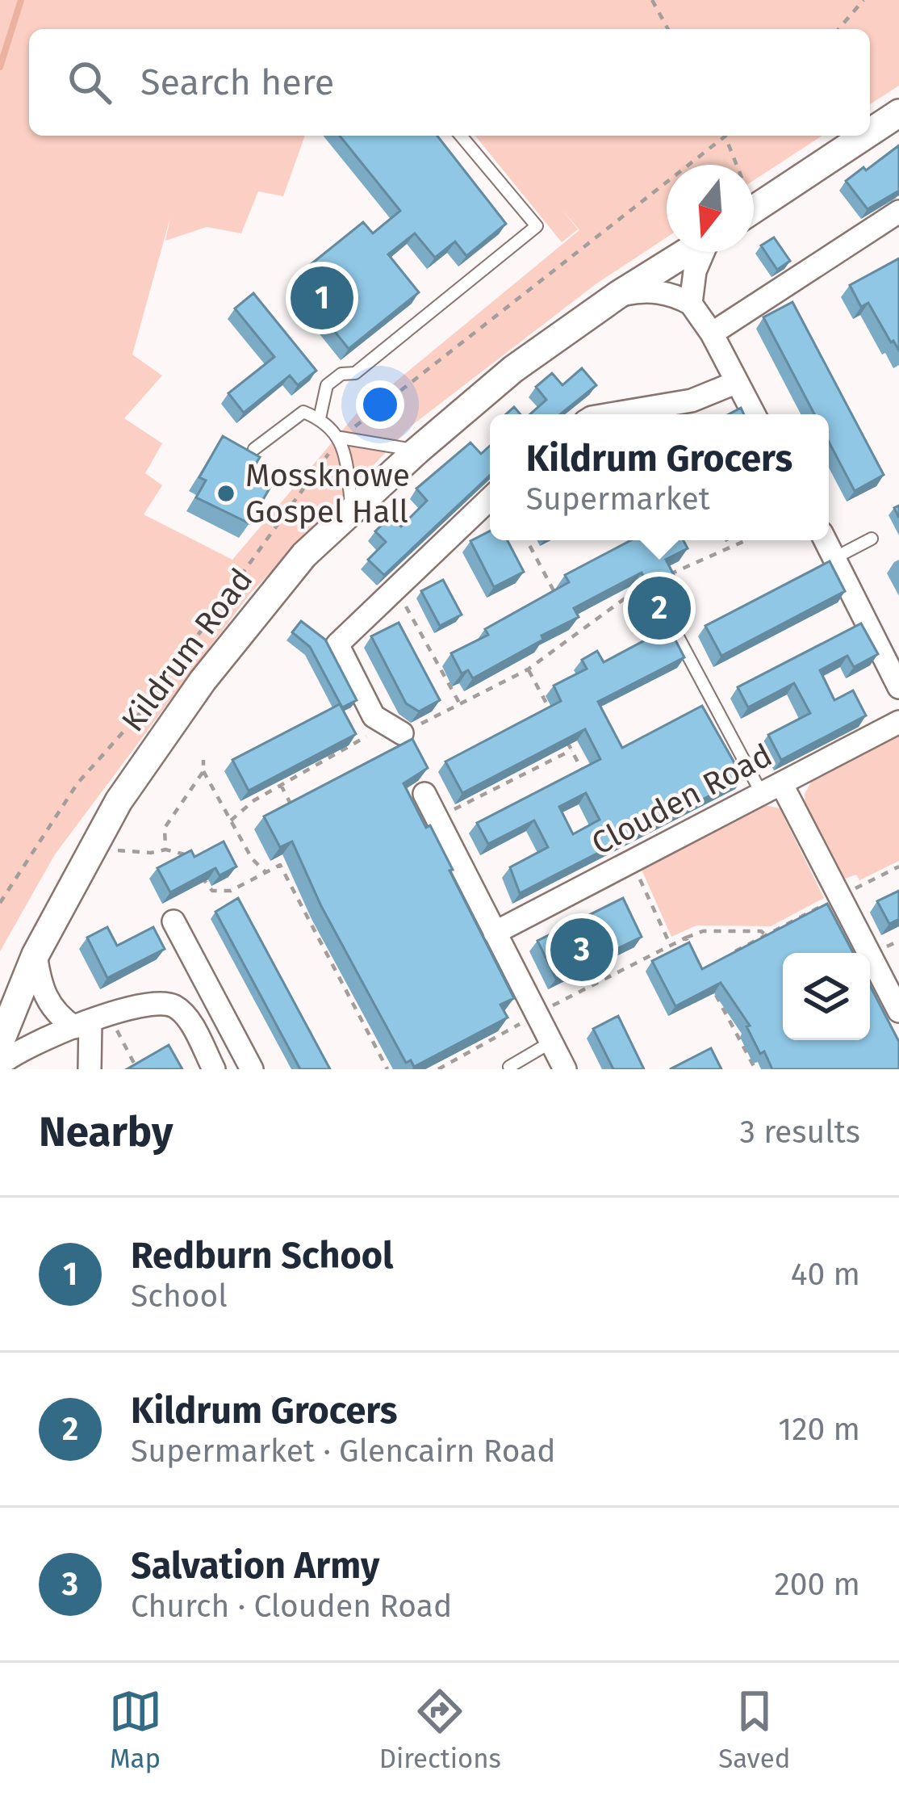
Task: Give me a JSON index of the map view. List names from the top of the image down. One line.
{"streets":{"street":["Kildrum Road","Clouden Road"]},"places":["Mossknowe Gospel Hall"],"north":"bottom","page":{"search":"Search here","pins":["1","2","3"],"popup":["Kildrum Grocers","Supermarket"],"heading":["Nearby","3 results"],"list":[{"mark":"1","name":"Redburn School","note":"School","value":"40 m"},{"mark":"2","name":"Kildrum Grocers","note":"Supermarket · Glencairn Road","value":"120 m"},{"mark":"3","name":"Salvation Army","note":"Church · Clouden Road","value":"200 m"}],"nav":["Map","Directions","Saved"]}}
